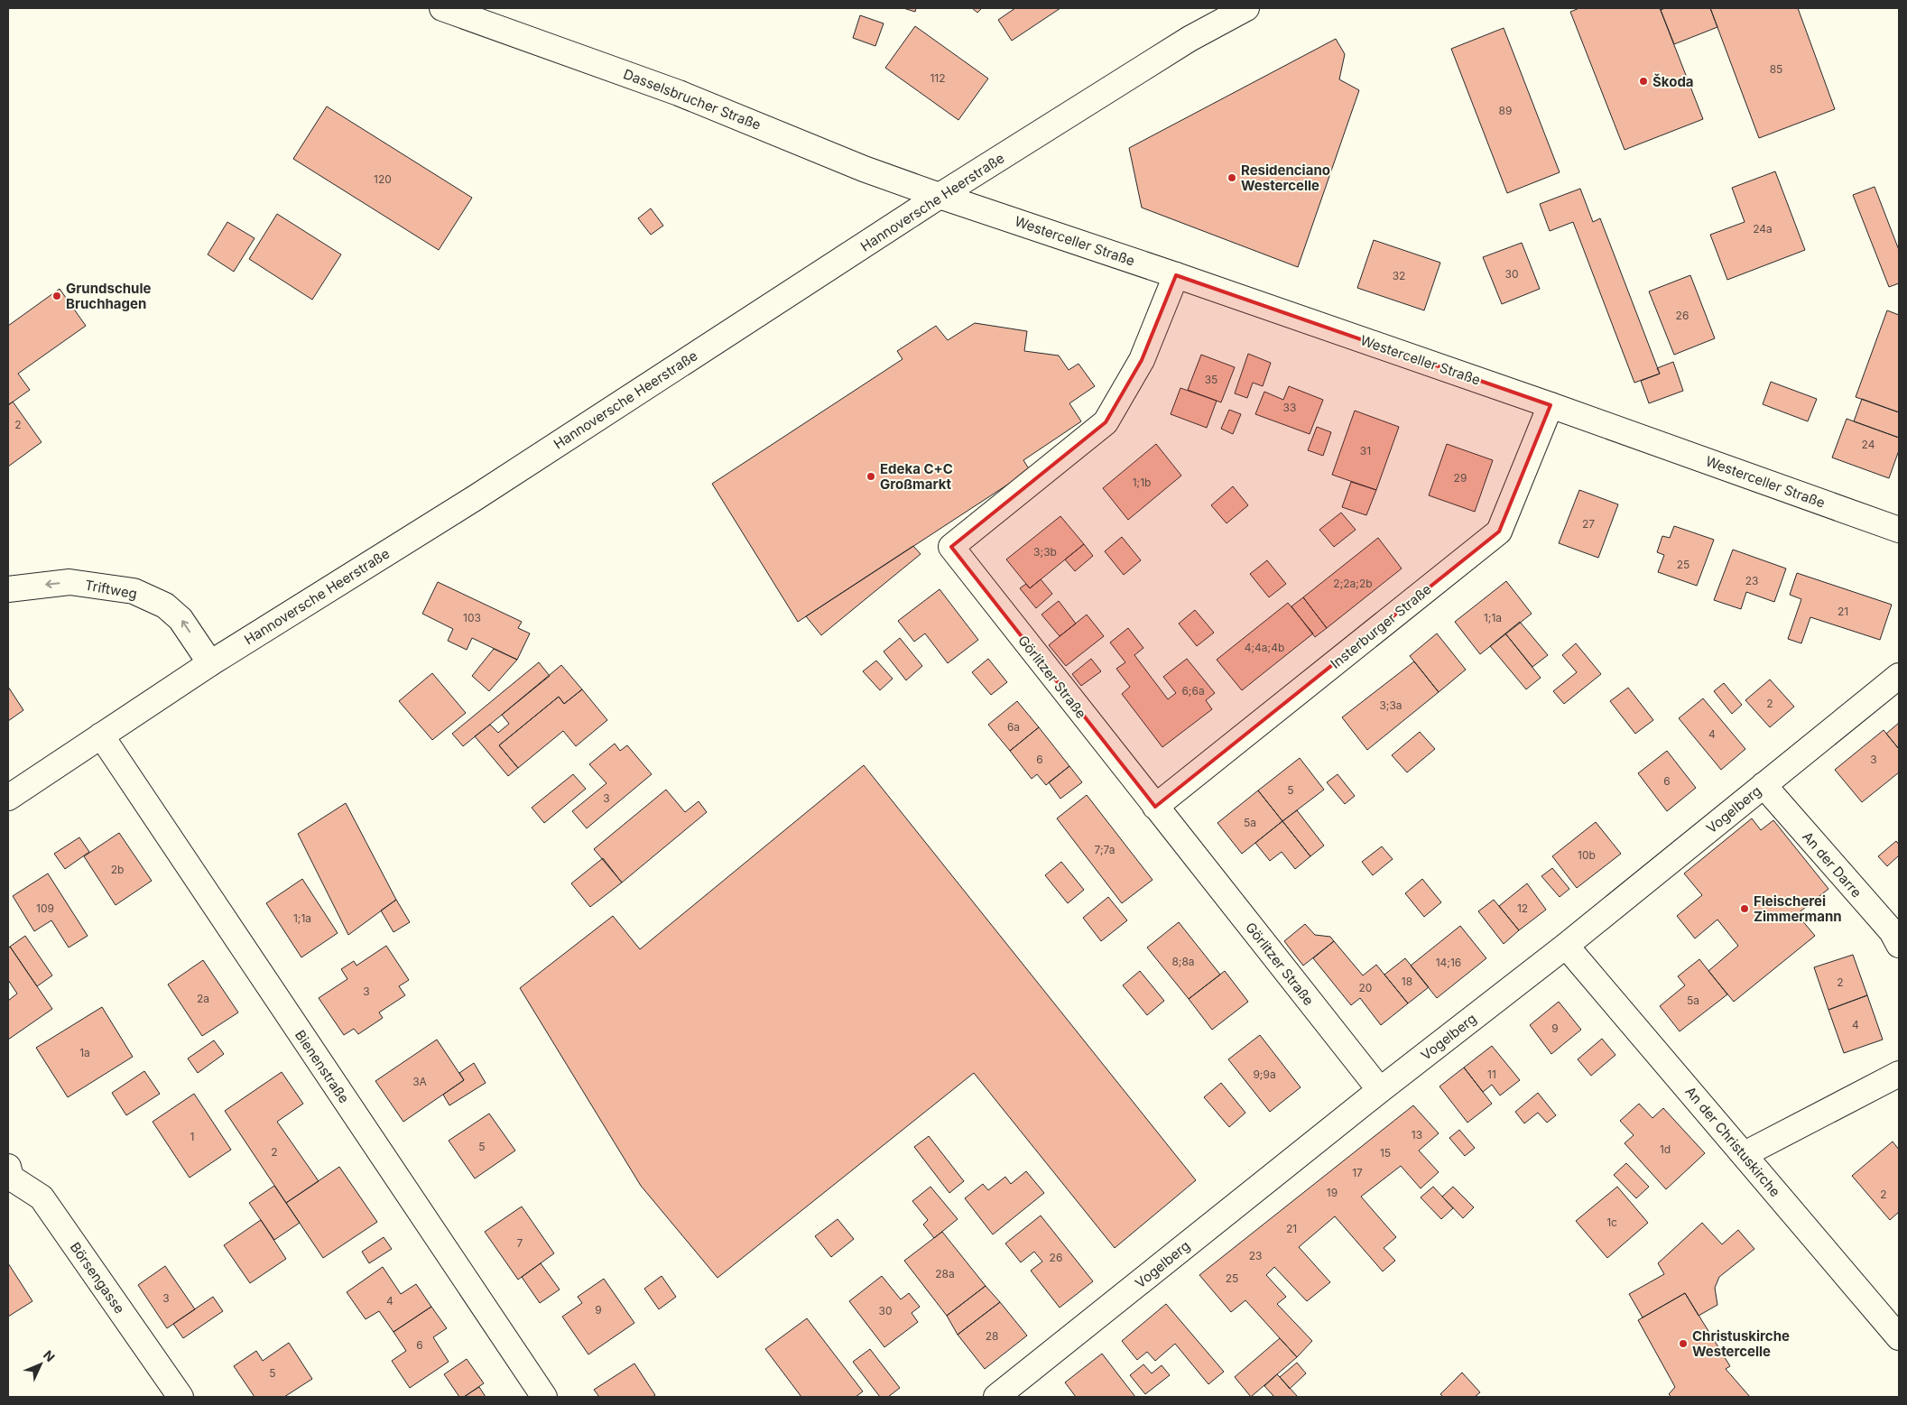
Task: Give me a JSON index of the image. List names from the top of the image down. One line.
{"streets":{"street":["Dasselsbrucher Straße","Hannoversche Heerstraße","Westerceller Straße","Triftweg","Insterburger Straße","Görlitzer Straße","Vogelberg","An der Darre","Bienenstraße","An der Christuskirche","Börsengasse"]},"crossings":[["Dasselsbrucher Straße","Hannoversche Heerstraße"],["Dasselsbrucher Straße","Westerceller Straße"],["Hannoversche Heerstraße","Westerceller Straße"],["Hannoversche Heerstraße","Triftweg"],["Hannoversche Heerstraße","Bienenstraße"],["Westerceller Straße","Insterburger Straße"],["Westerceller Straße","Görlitzer Straße"],["Insterburger Straße","Görlitzer Straße"],["Görlitzer Straße","Vogelberg"],["Vogelberg","An der Darre"],["Vogelberg","An der Christuskirche"]],"one_way":["Triftweg"],"places":["Škoda","Residenciano Westercelle","Grundschule Bruchhagen","Edeka C+C Großmarkt","Fleischerei Zimmermann","Christuskirche Westercelle"],"house_numbers":["85","112","89","120","24a","30","32","26","35","33","2","24","31","29","1;1b","27","3;3b","25","23","2;2a;2b","21","103","1;1a","4;4a;4b","6;6a","2","3;3a","6a","4","6","3","6","5","3","5a","7;7a","10b","2b","109","12","1;1a","8;8a","14;16","18","2","20","3","2a","5a","4","9","1a","9;9a","11","3A","13","1","5","1d","2","15","17","19","2","1c","21","7","23","26","28a","25","3","4","9","30","28","6","5"],"north":"top right"}
